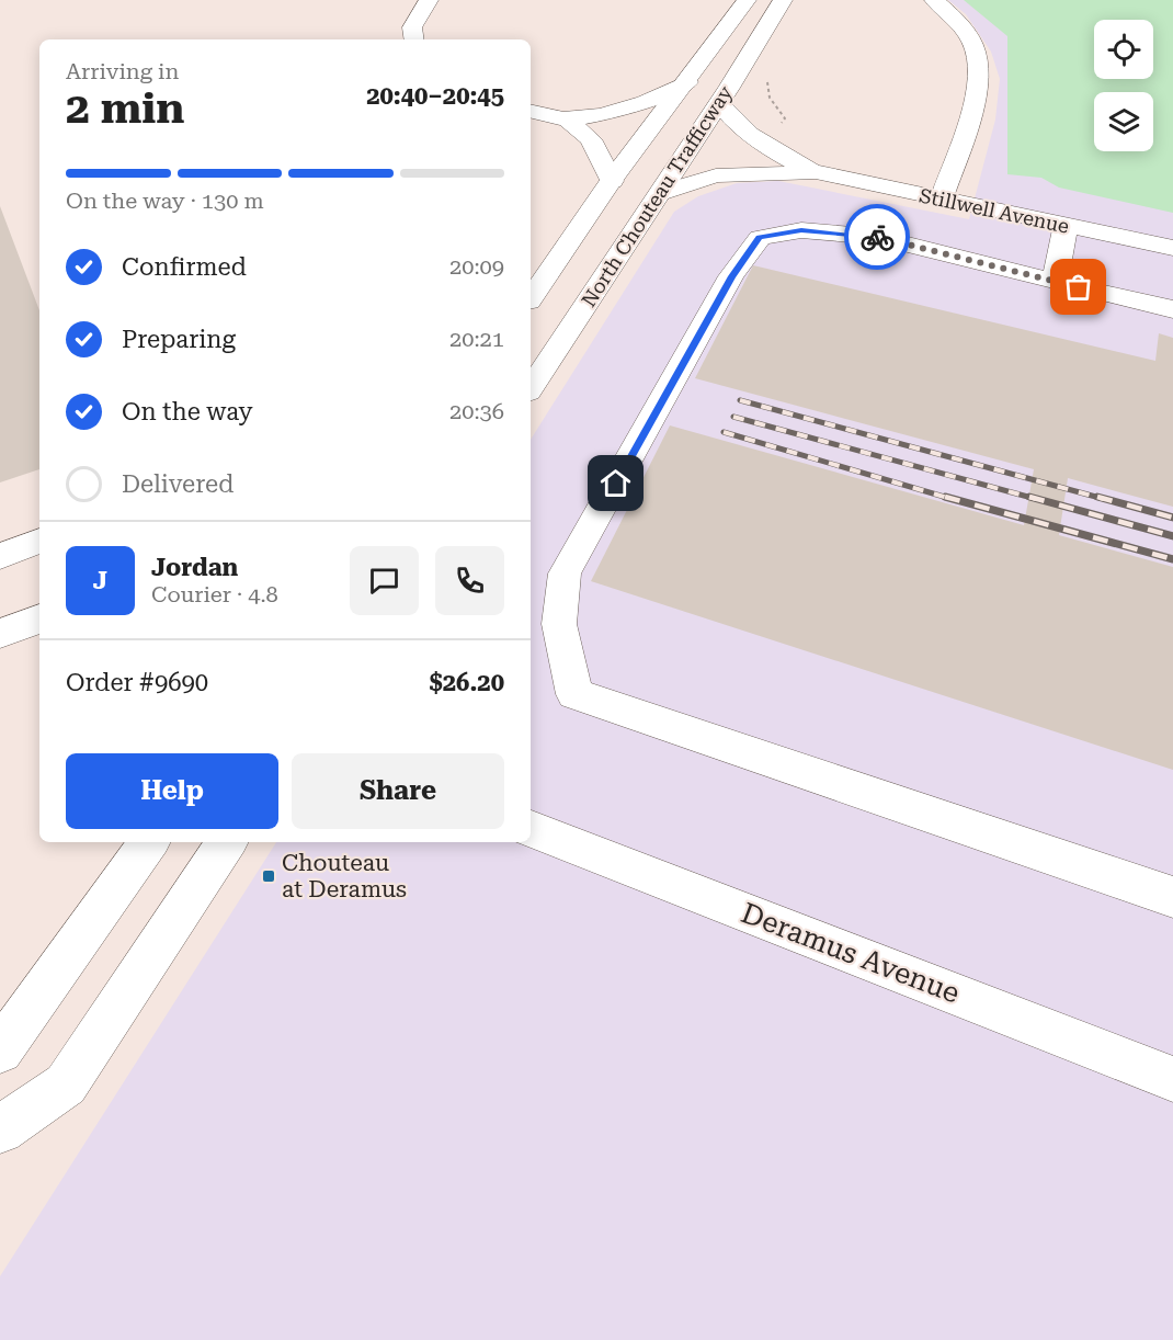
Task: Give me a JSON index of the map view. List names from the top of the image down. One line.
{"streets":{"street":["North Chouteau Trafficway","Stillwell Avenue","Deramus Avenue"]},"crossings":[["North Chouteau Trafficway","Stillwell Avenue"]],"places":{"transit":["Chouteau at Deramus"]},"page":{"heading":["2 min","Arriving in","20:40–20:45"],"panel":["Jordan","Courier · 4.8","Order #9690","$26.20"],"bar":"On the way · 130 m","list":[["Confirmed","20:09"],["Preparing","20:21"],["On the way","20:36"],"Delivered"],"round":"J","buttons":["Help","Share"]}}
